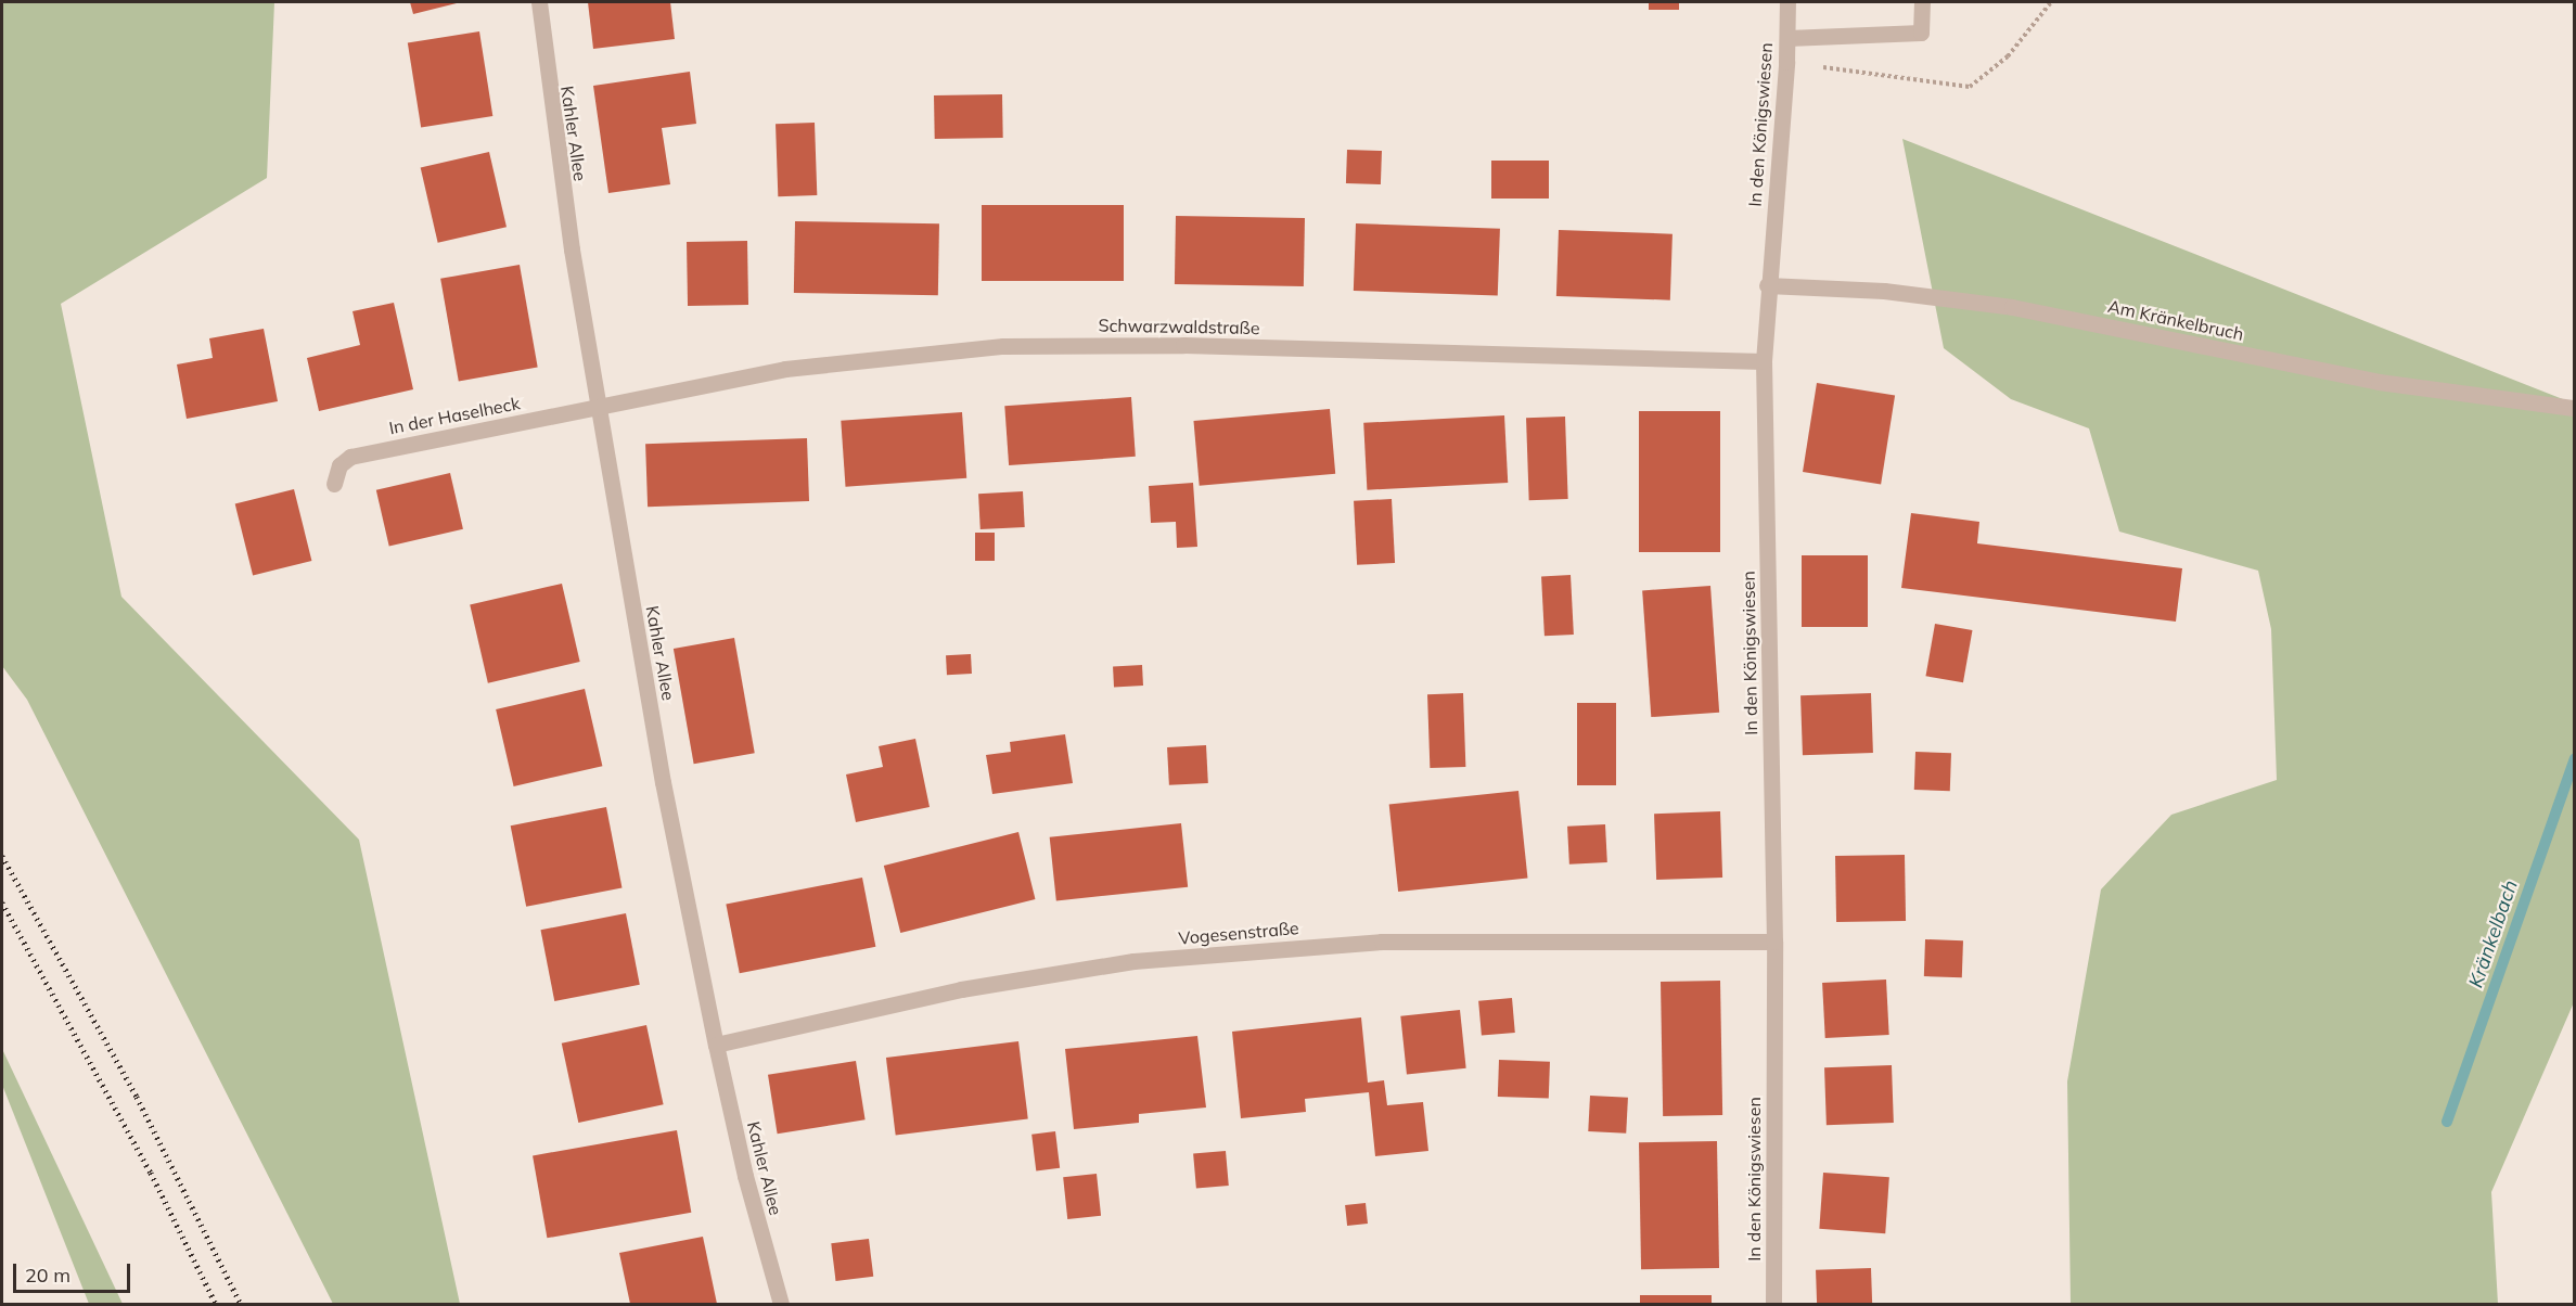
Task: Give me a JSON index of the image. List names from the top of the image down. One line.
{"streets":{"street":["In den Königswiesen","Kahler Allee","Am Kränkelbruch","Schwarzwaldstraße","In der Haselheck","Vogesenstraße"]},"crossings":[["In den Königswiesen","Am Kränkelbruch"],["In den Königswiesen","Schwarzwaldstraße"],["In den Königswiesen","Vogesenstraße"],["Kahler Allee","Schwarzwaldstraße"],["Kahler Allee","In der Haselheck"],["Kahler Allee","Vogesenstraße"],["Schwarzwaldstraße","In der Haselheck"]],"water":["Kränkelbach"],"scale_bar":"20 m"}
